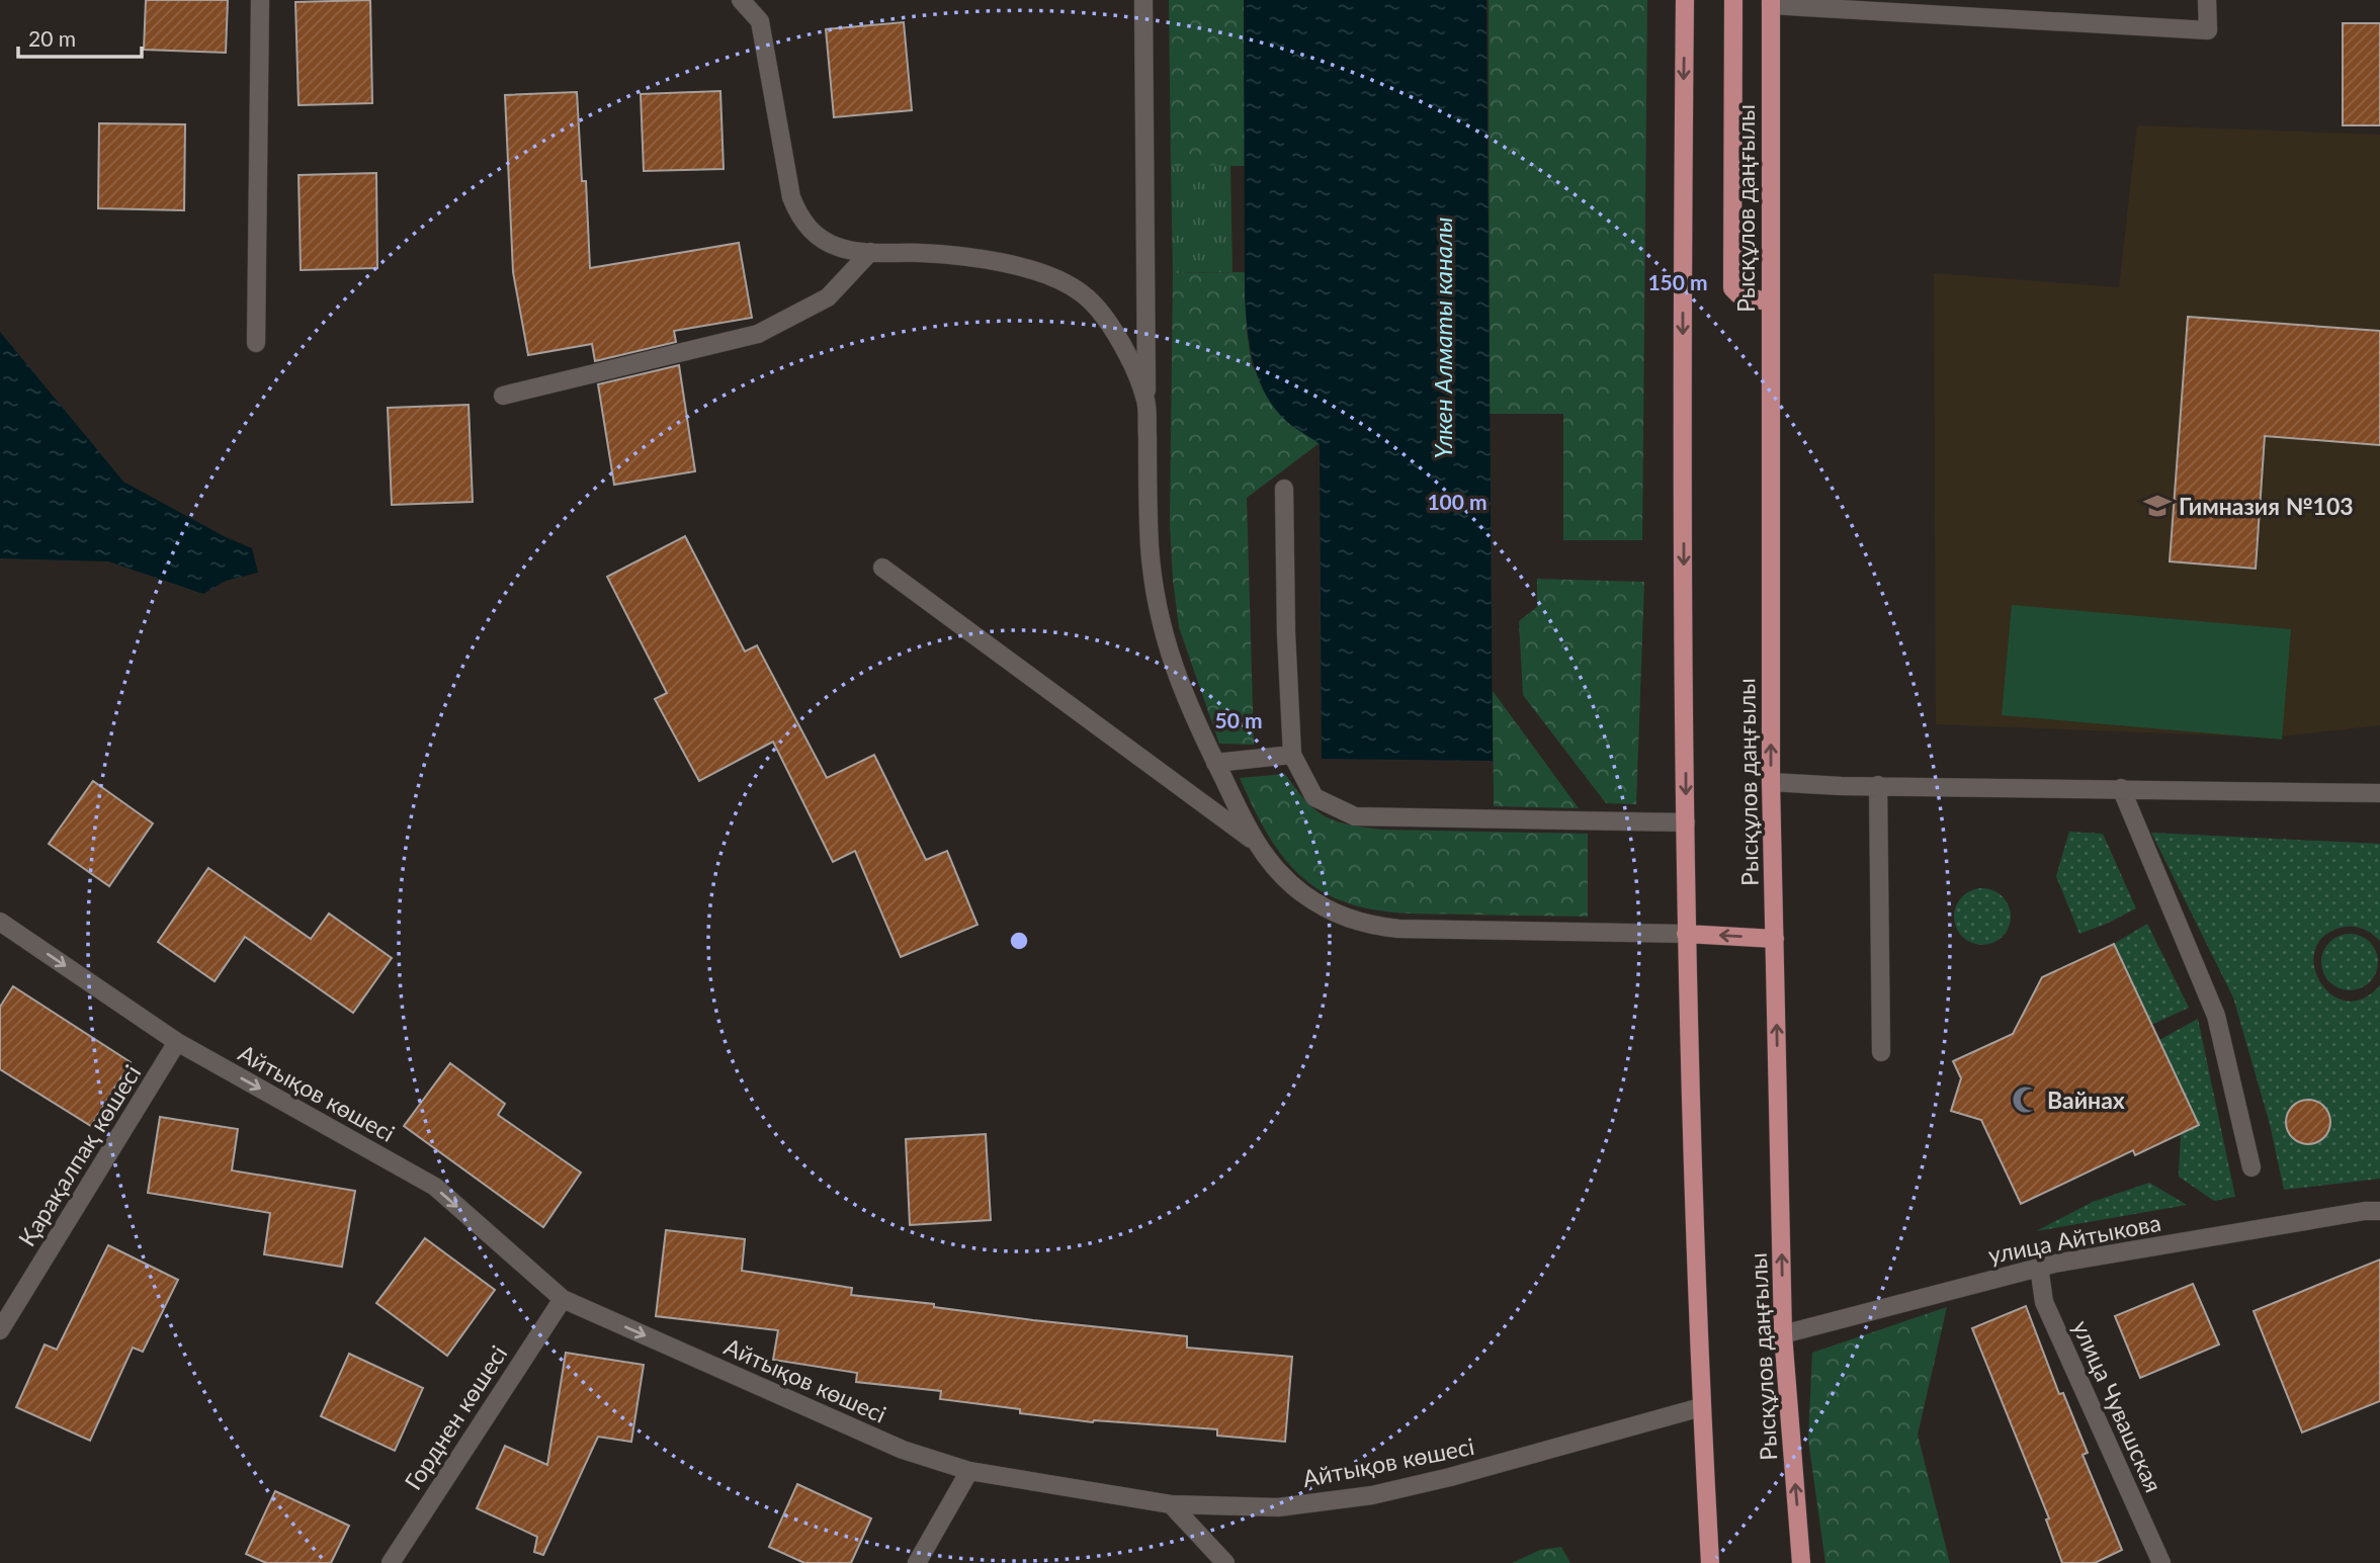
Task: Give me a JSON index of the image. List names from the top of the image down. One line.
{"streets":{"main road":["Рысқұлов даңғылы"],"street":["Айтықов көшесі","Қарақалпақ көшесі","улица Айтыкова","улица Чувашская","Горднен көшесі"]},"crossings":[["Рысқұлов даңғылы","улица Айтыкова"],["Айтықов көшесі","Қарақалпақ көшесі"],["Айтықов көшесі","Горднен көшесі"],["улица Айтыкова","улица Чувашская"]],"one_way":["Айтықов көшесі"],"water":["Үлкен Алматы каналы"],"places":{"school or university":["Гимназия №103"],"mosque":["Вайнах"]},"scale_bar":"20 m","rings":["150 m","100 m","50 m"]}
